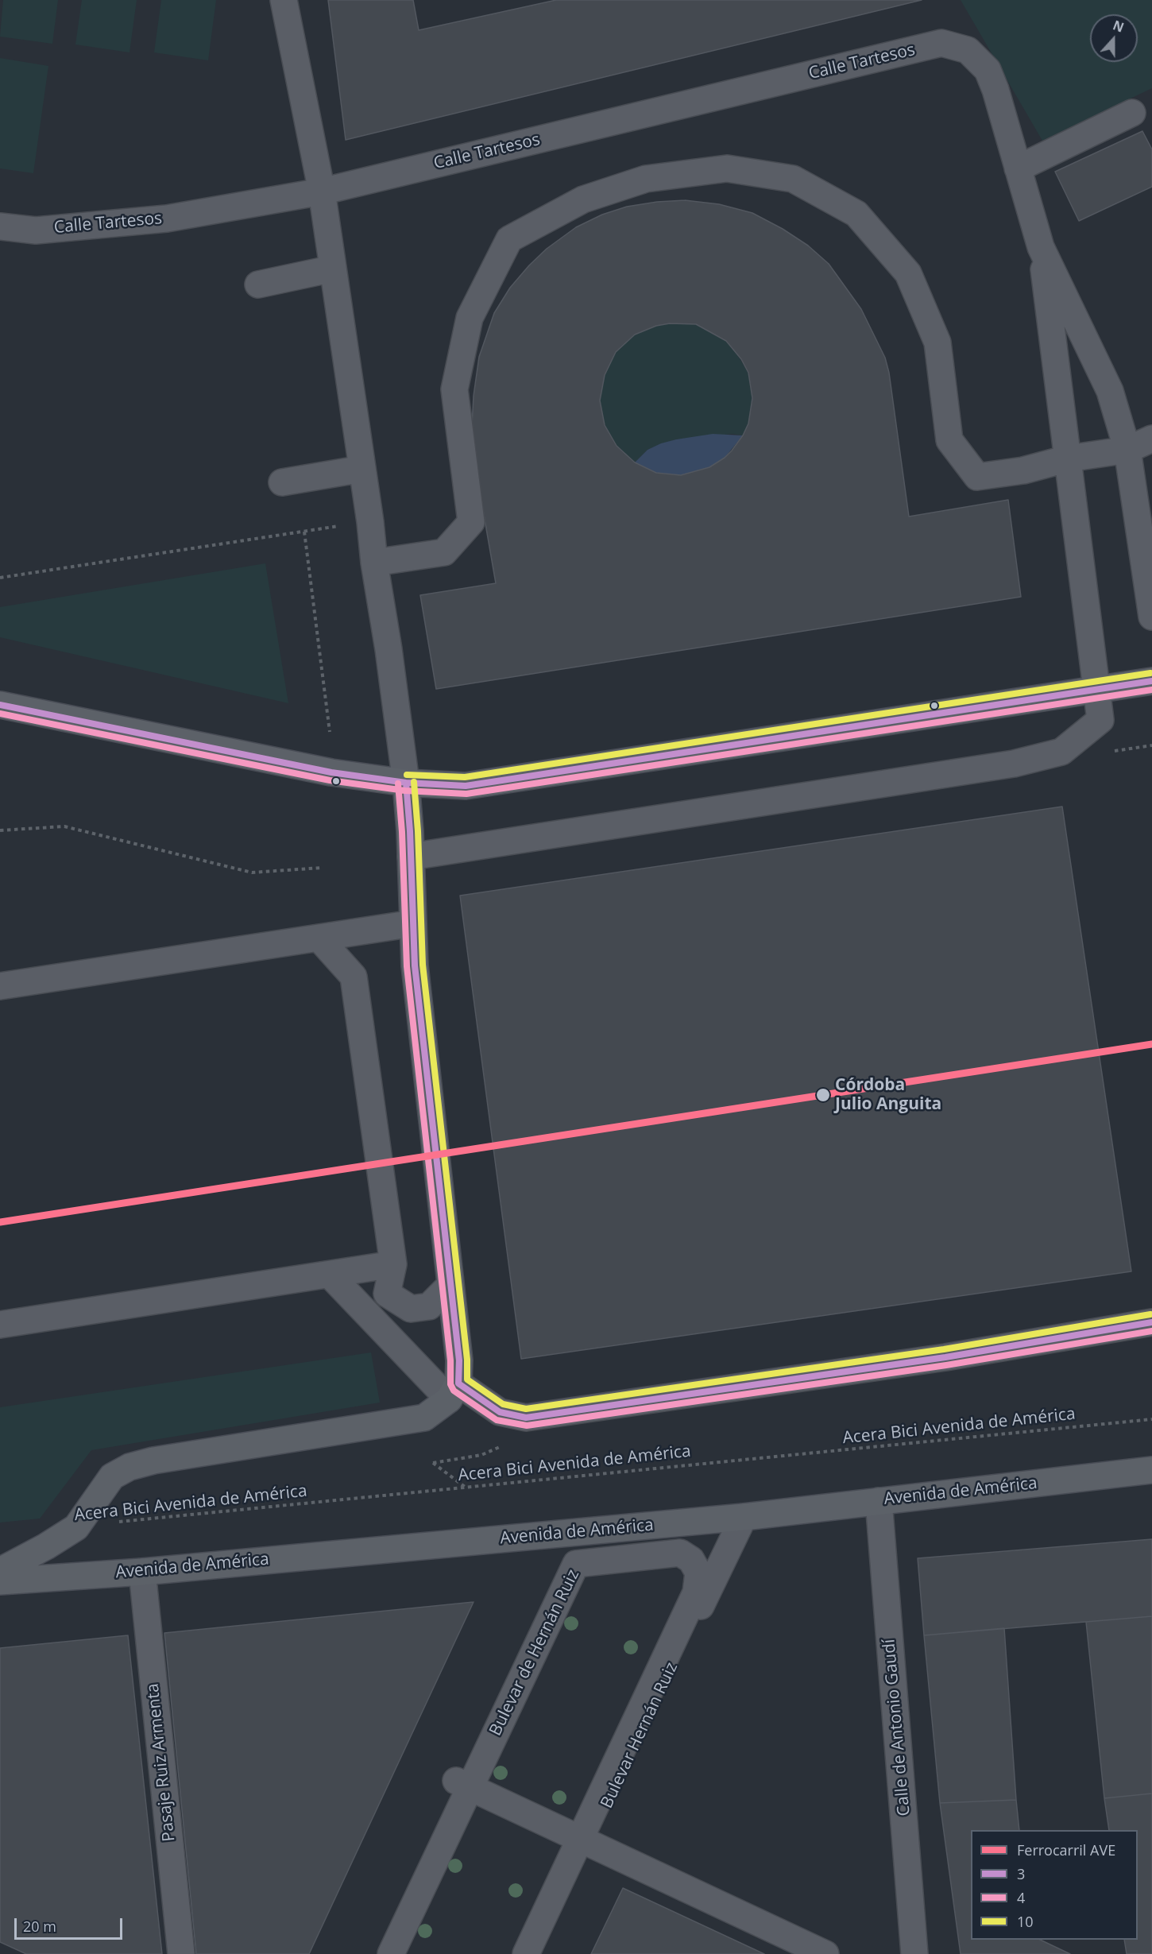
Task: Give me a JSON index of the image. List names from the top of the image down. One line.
{"streets":{"main road":["Avenida de América"],"street":["Calle Tartesos","Bulevar de Hernán Ruiz","Calle de Antonio Gaudí","Bulevar Hernán Ruiz","Pasaje Ruiz Armenta"],"path":["Acera Bici Avenida de América"]},"crossings":[["Avenida de América","Calle de Antonio Gaudí"],["Avenida de América","Bulevar Hernán Ruiz"],["Avenida de América","Pasaje Ruiz Armenta"],["Bulevar de Hernán Ruiz","Bulevar Hernán Ruiz"]],"places":["Córdoba Julio Anguita"],"lines":["transit line 10","transit line 3","transit line 4","rail line AVE"],"legend":["Ferrocarril AVE","3","4","10"],"scale_bar":"20 m","north":"top"}
